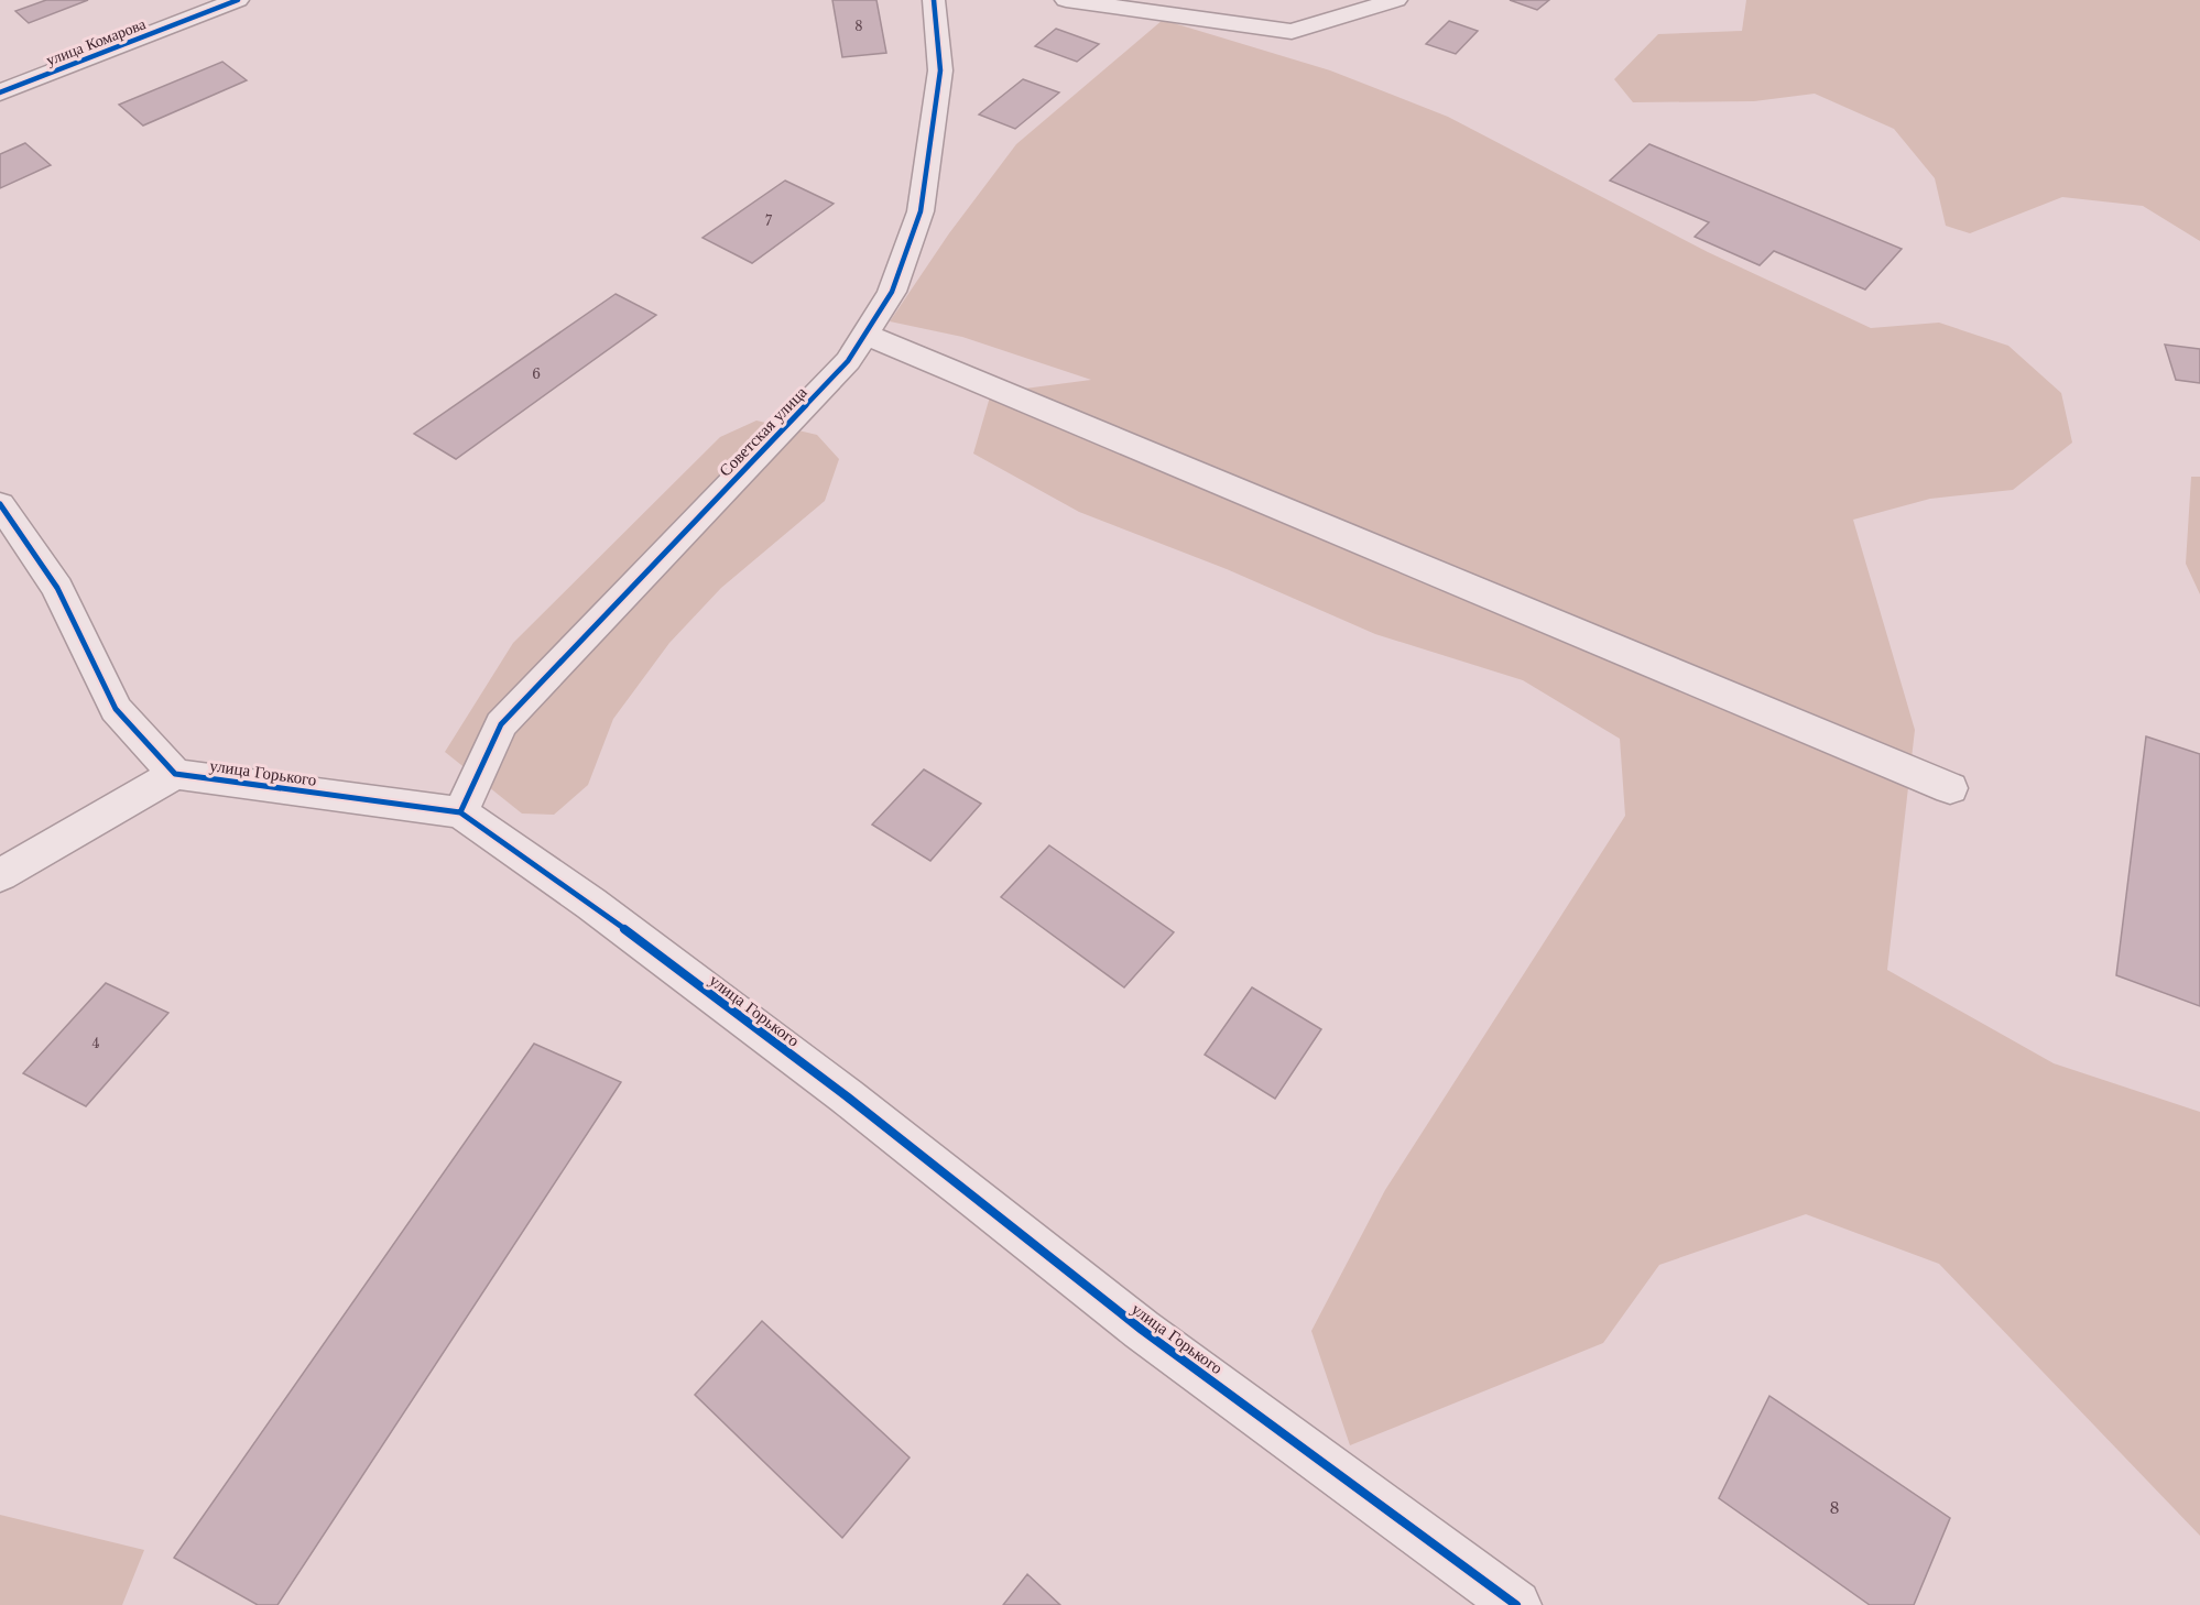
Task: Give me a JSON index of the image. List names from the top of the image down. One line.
{"streets":{"street":["улица Комарова","Советская улица","улица Горького"]},"crossings":[["Советская улица","улица Горького"]],"house_numbers":["8","7","6","4","8"]}
